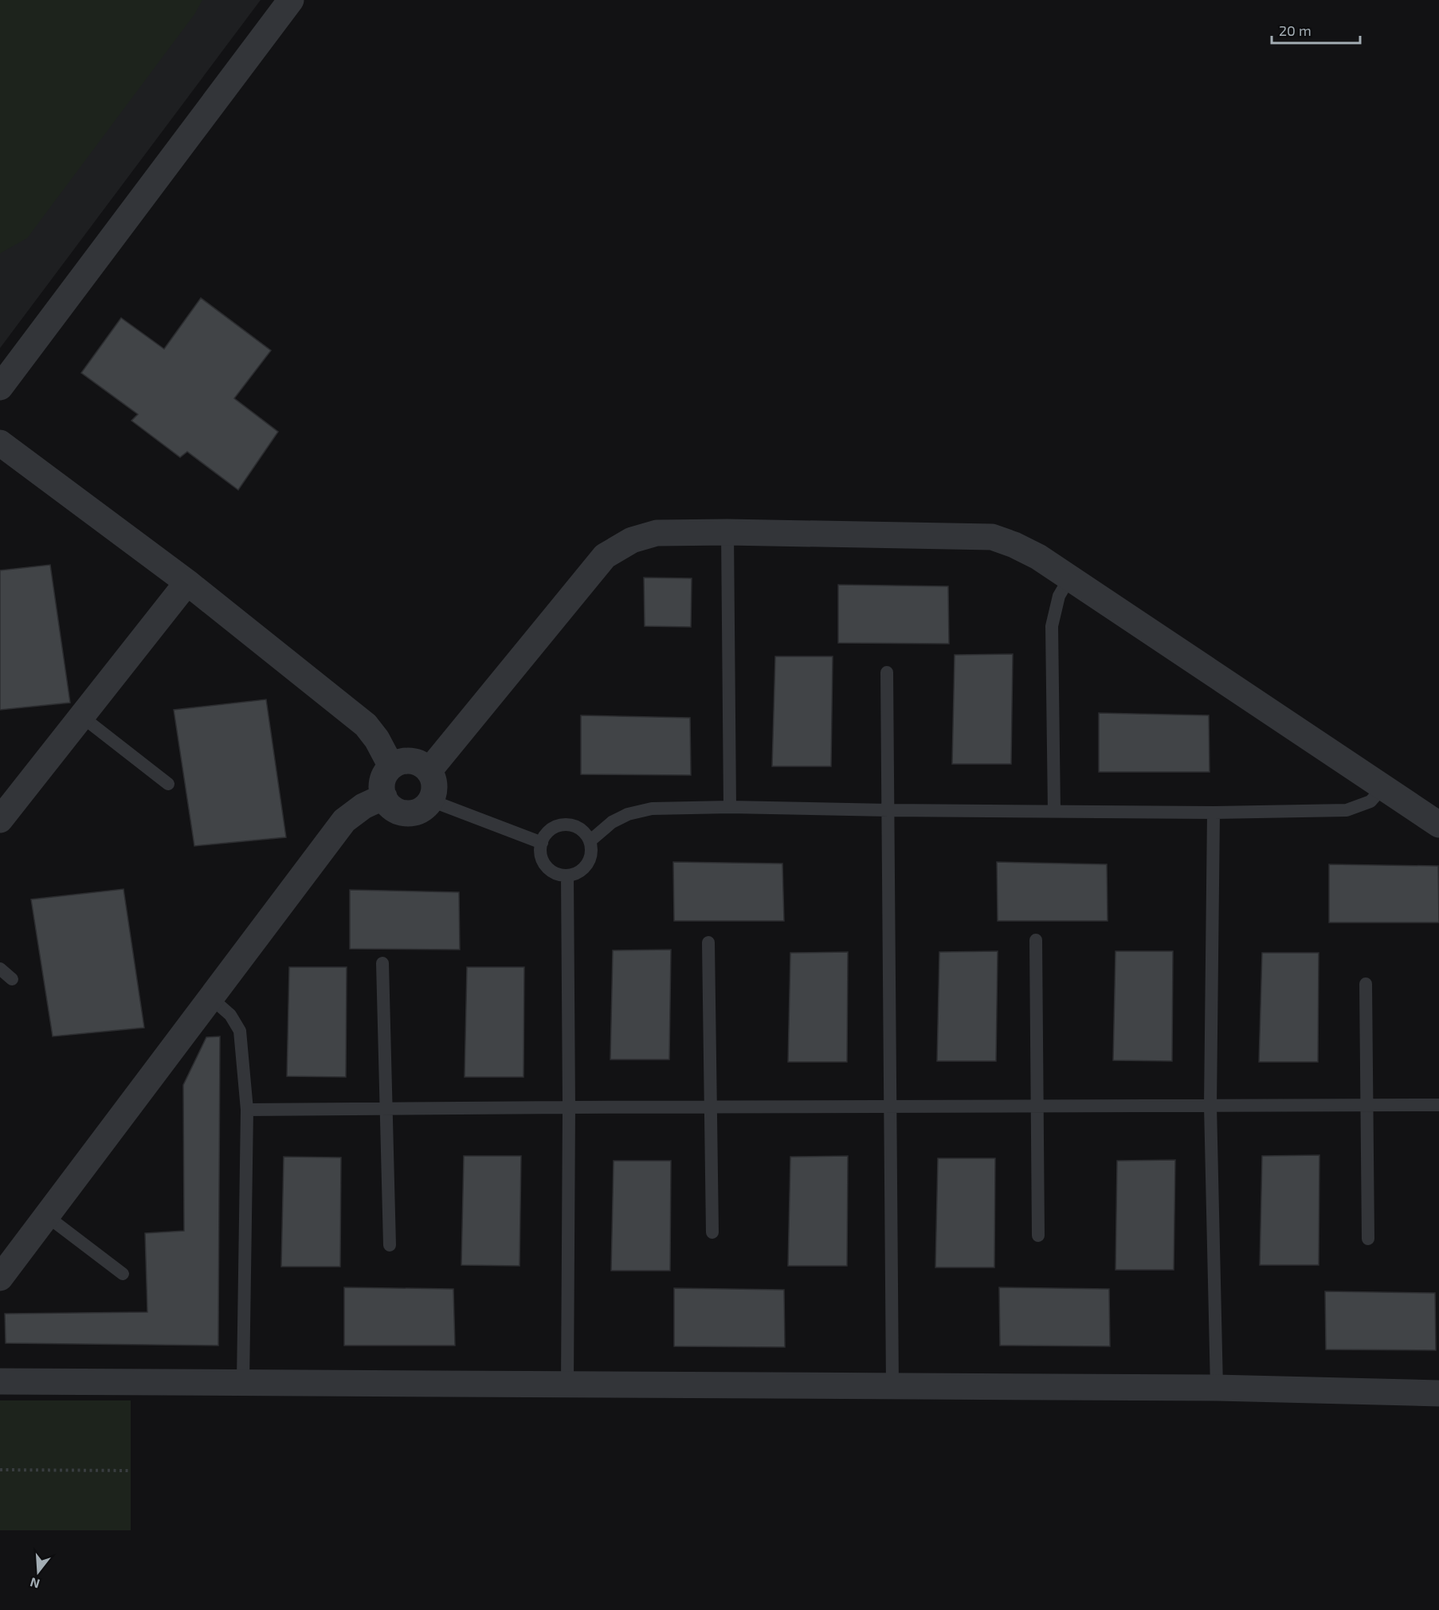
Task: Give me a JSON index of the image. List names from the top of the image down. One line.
{"scale_bar":"20 m","north":"bottom"}
